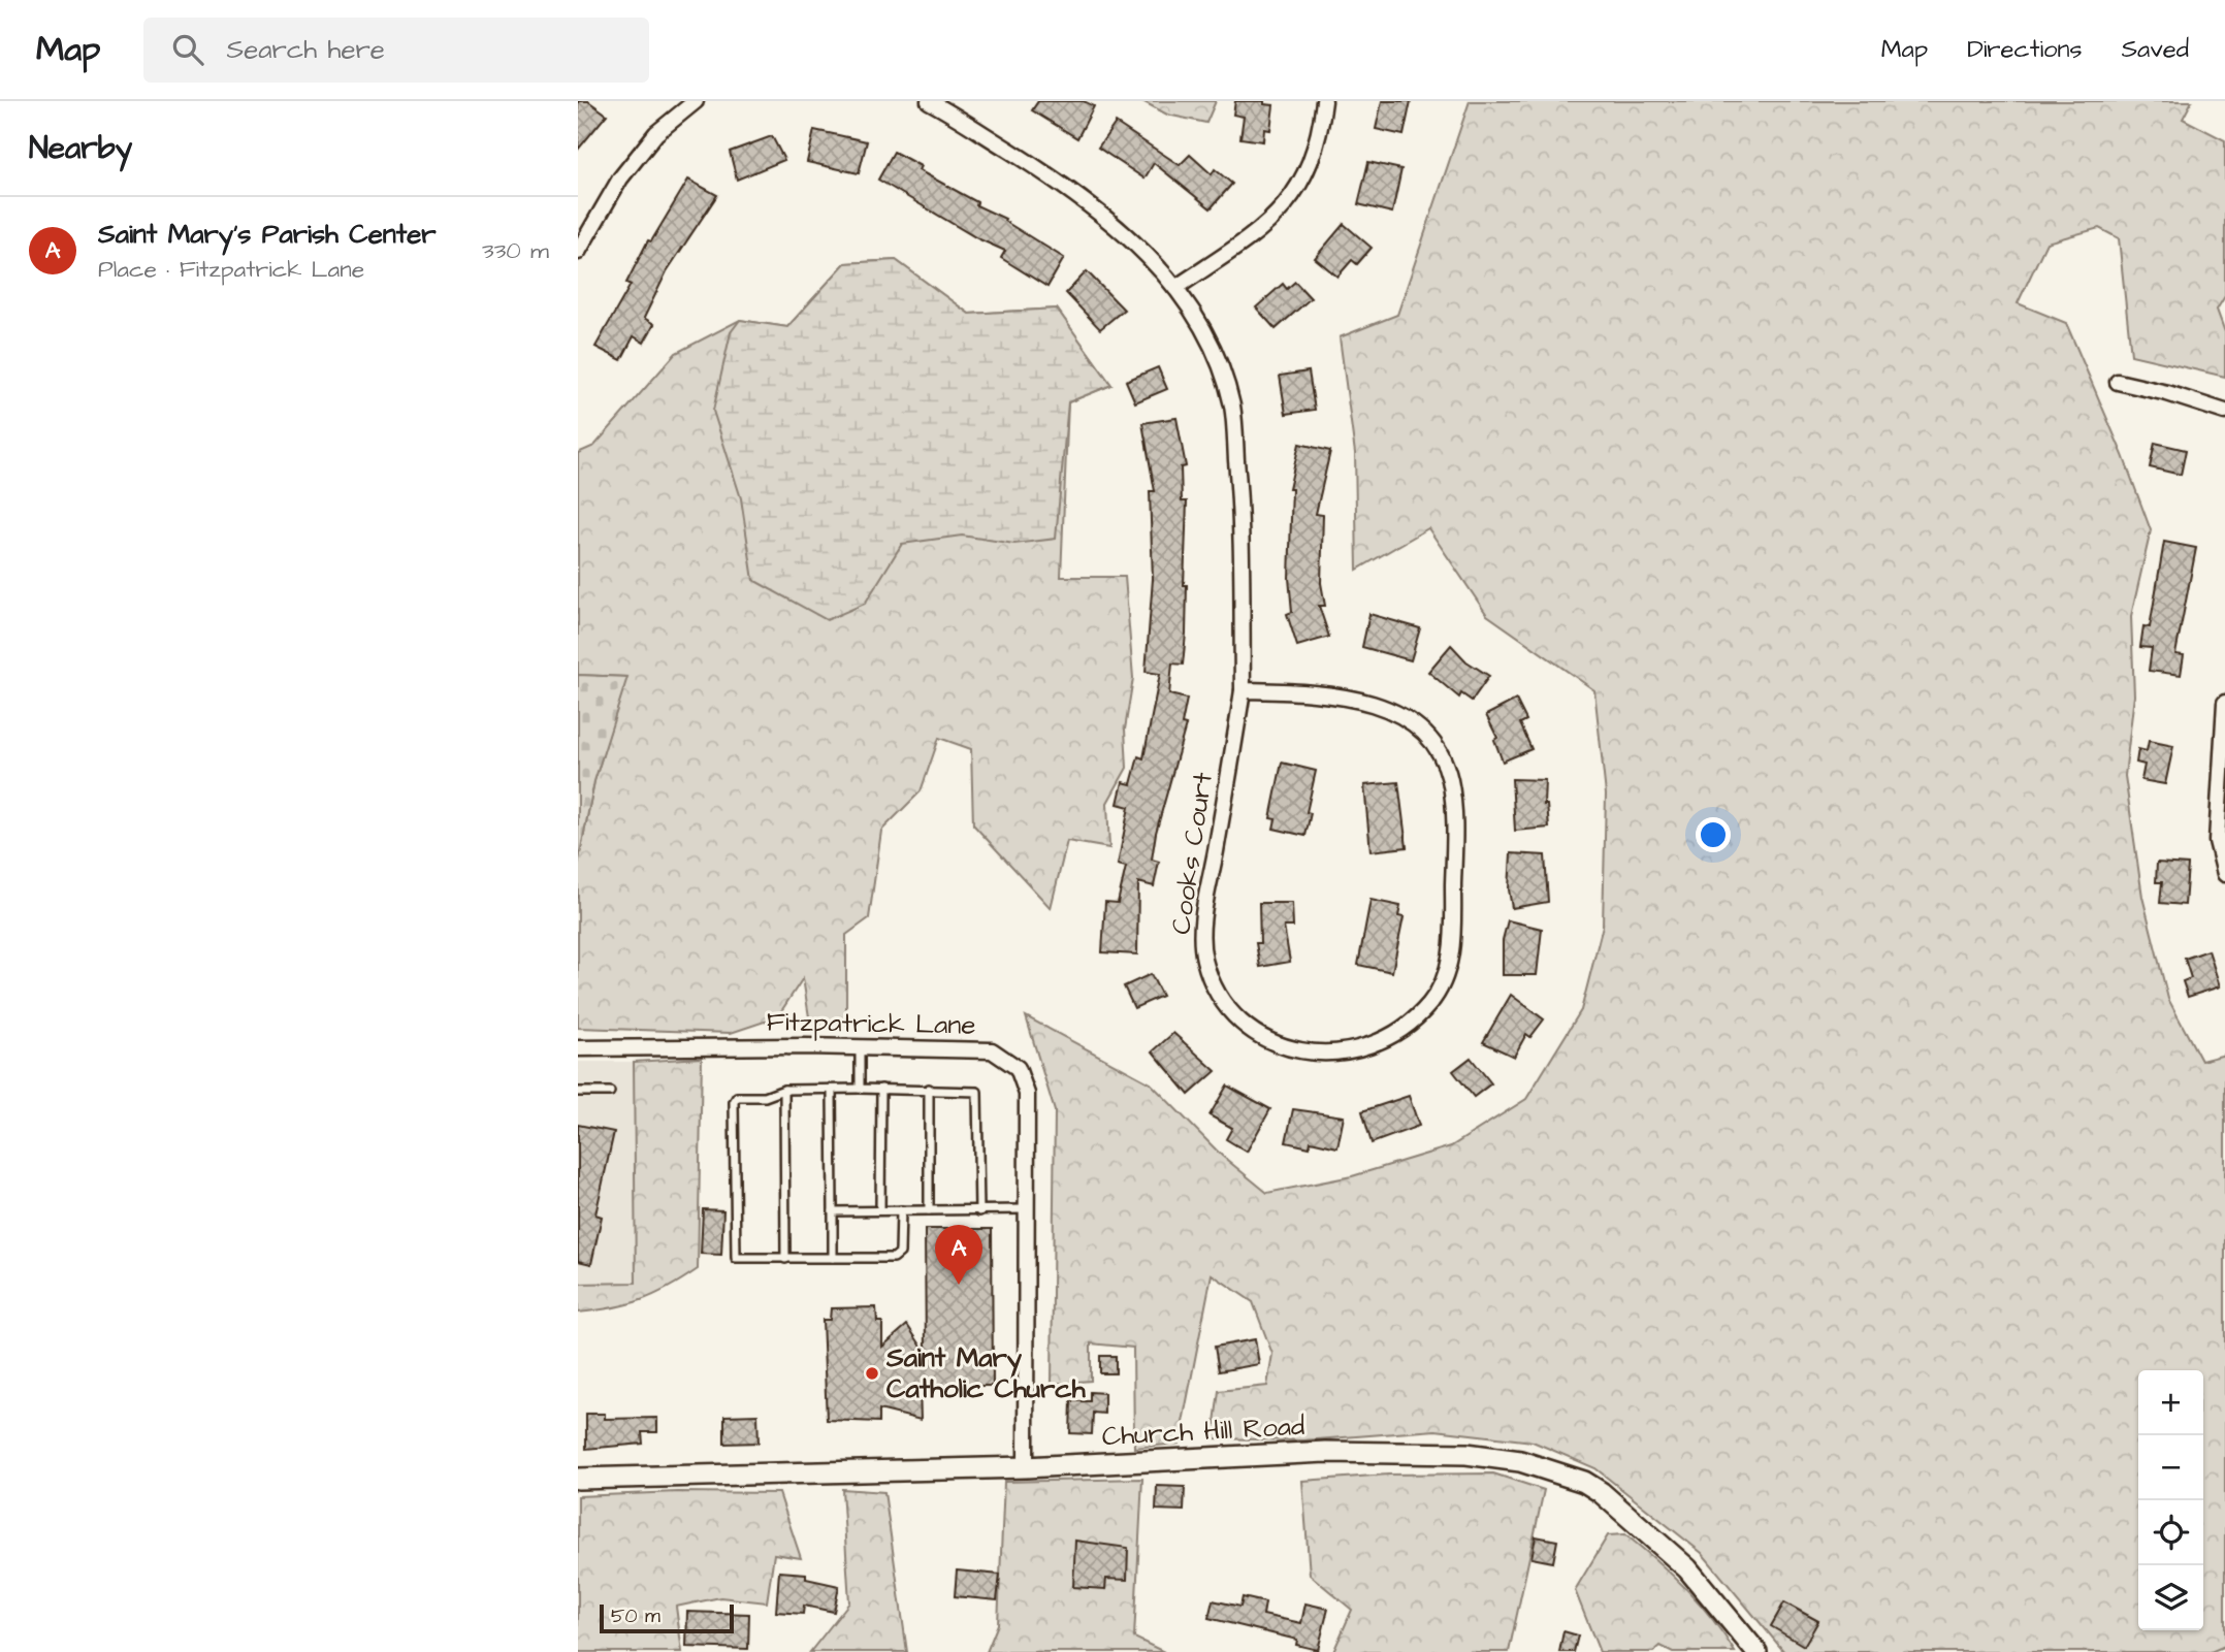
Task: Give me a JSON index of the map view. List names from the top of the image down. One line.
{"streets":{"street":["Cooks Court","Fitzpatrick Lane","Church Hill Road"]},"crossings":[["Fitzpatrick Lane","Church Hill Road"]],"places":["Saint Mary Catholic Church"],"scale_bar":"50 m","page":{"header":"Map","search":"Search here","nav":["Map","Directions","Saved"],"heading":"Nearby","list":[{"mark":"A","name":"Saint Mary's Parish Center","note":"Place · Fitzpatrick Lane","value":"330 m"}],"pins":"A","map_buttons":["+","−"],"scale":"50 m"}}
